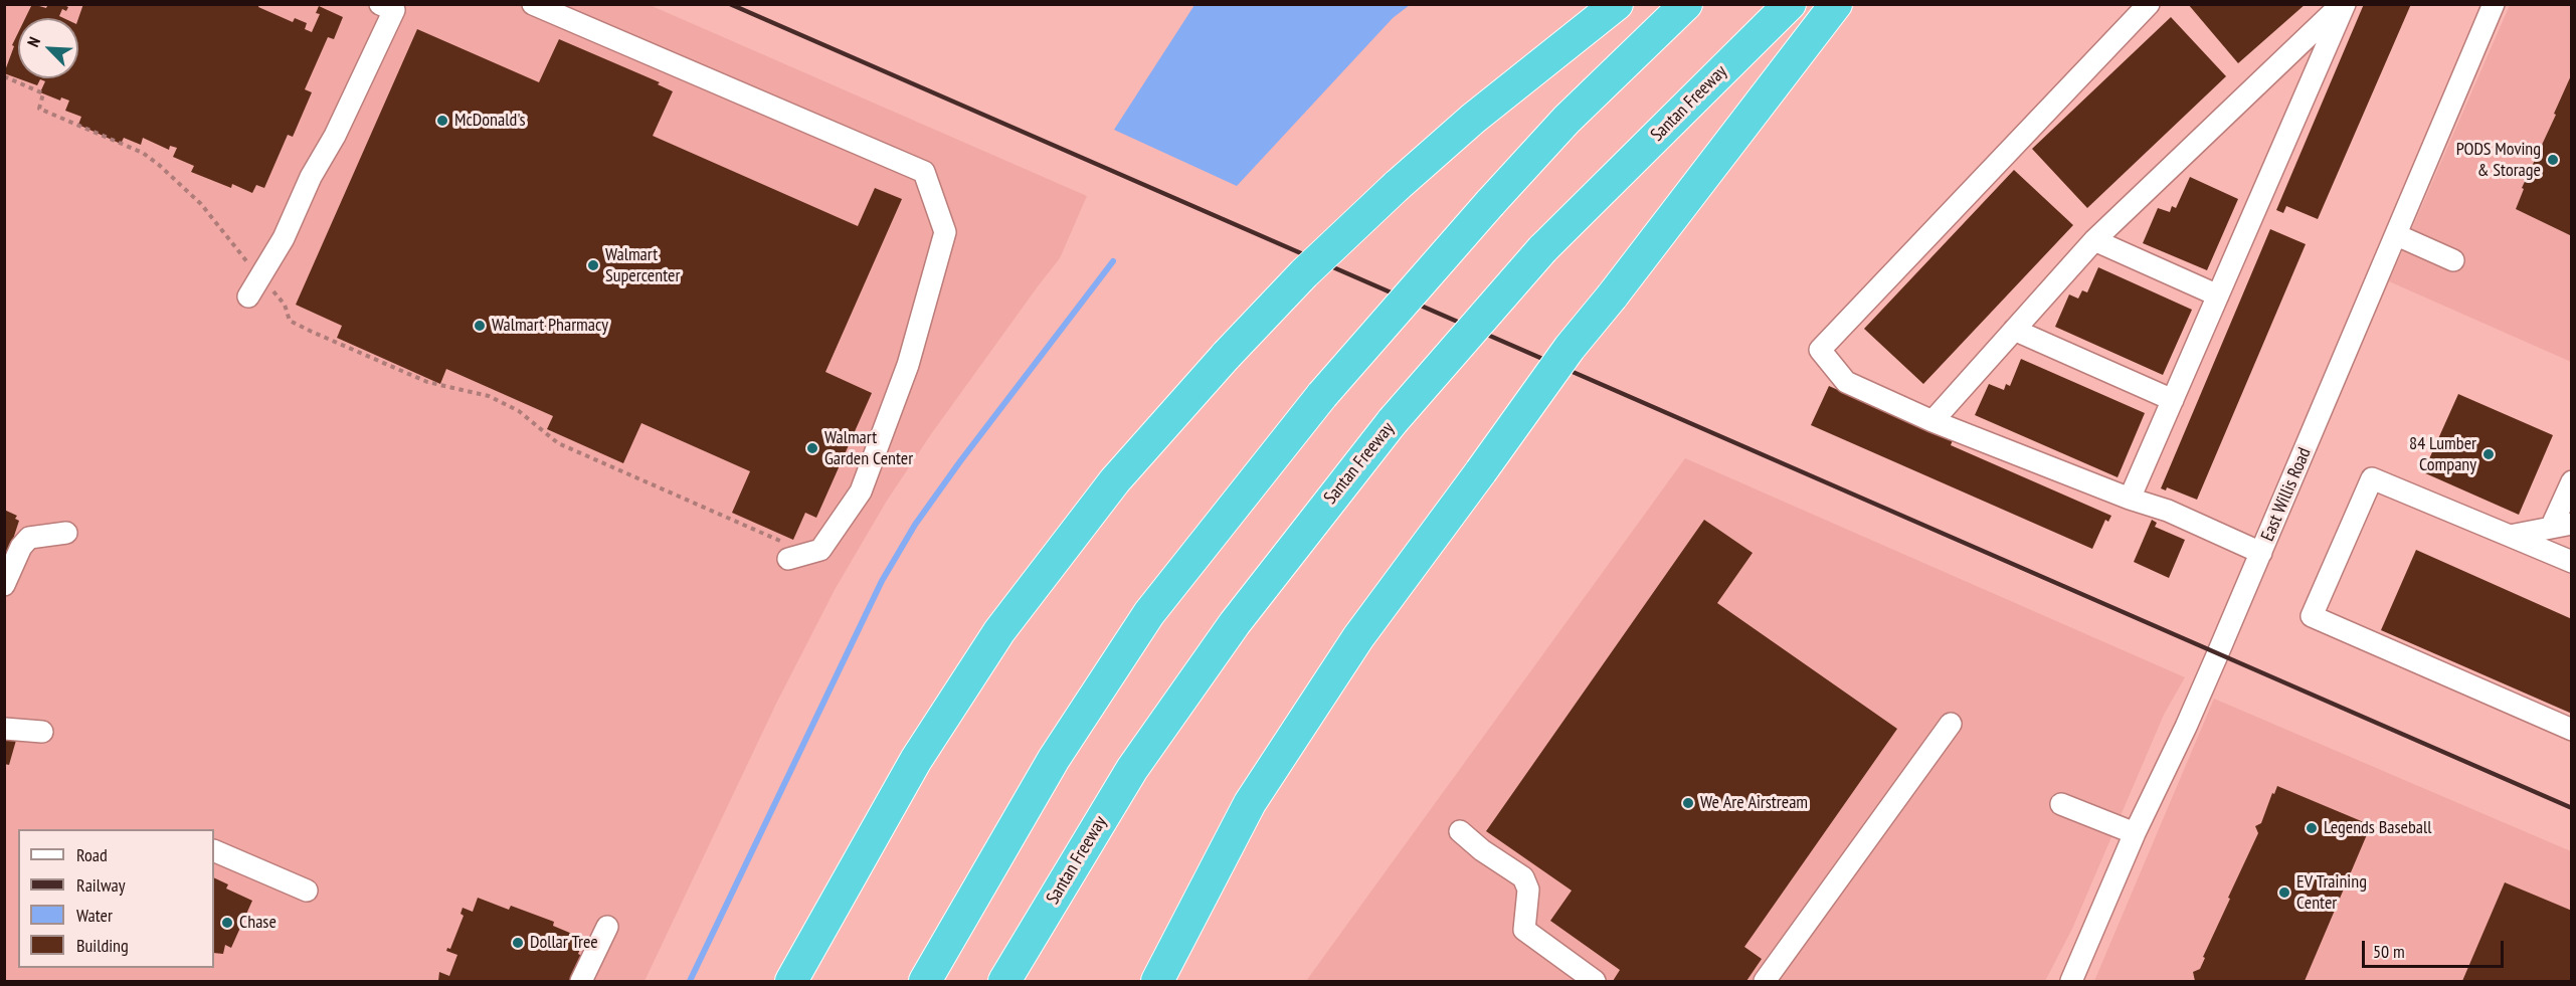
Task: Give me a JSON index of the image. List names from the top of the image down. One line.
{"streets":{"highway":["Santan Freeway"],"street":["East Willis Road"]},"places":["McDonald's","PODS Moving & Storage","Walmart Supercenter","Walmart Pharmacy","Walmart Garden Center","84 Lumber Company","We Are Airstream","Legends Baseball","EV Training Center","Chase","Dollar Tree"],"legend":["Road","Railway","Water","Building"],"scale_bar":"50 m","north":"top left"}
